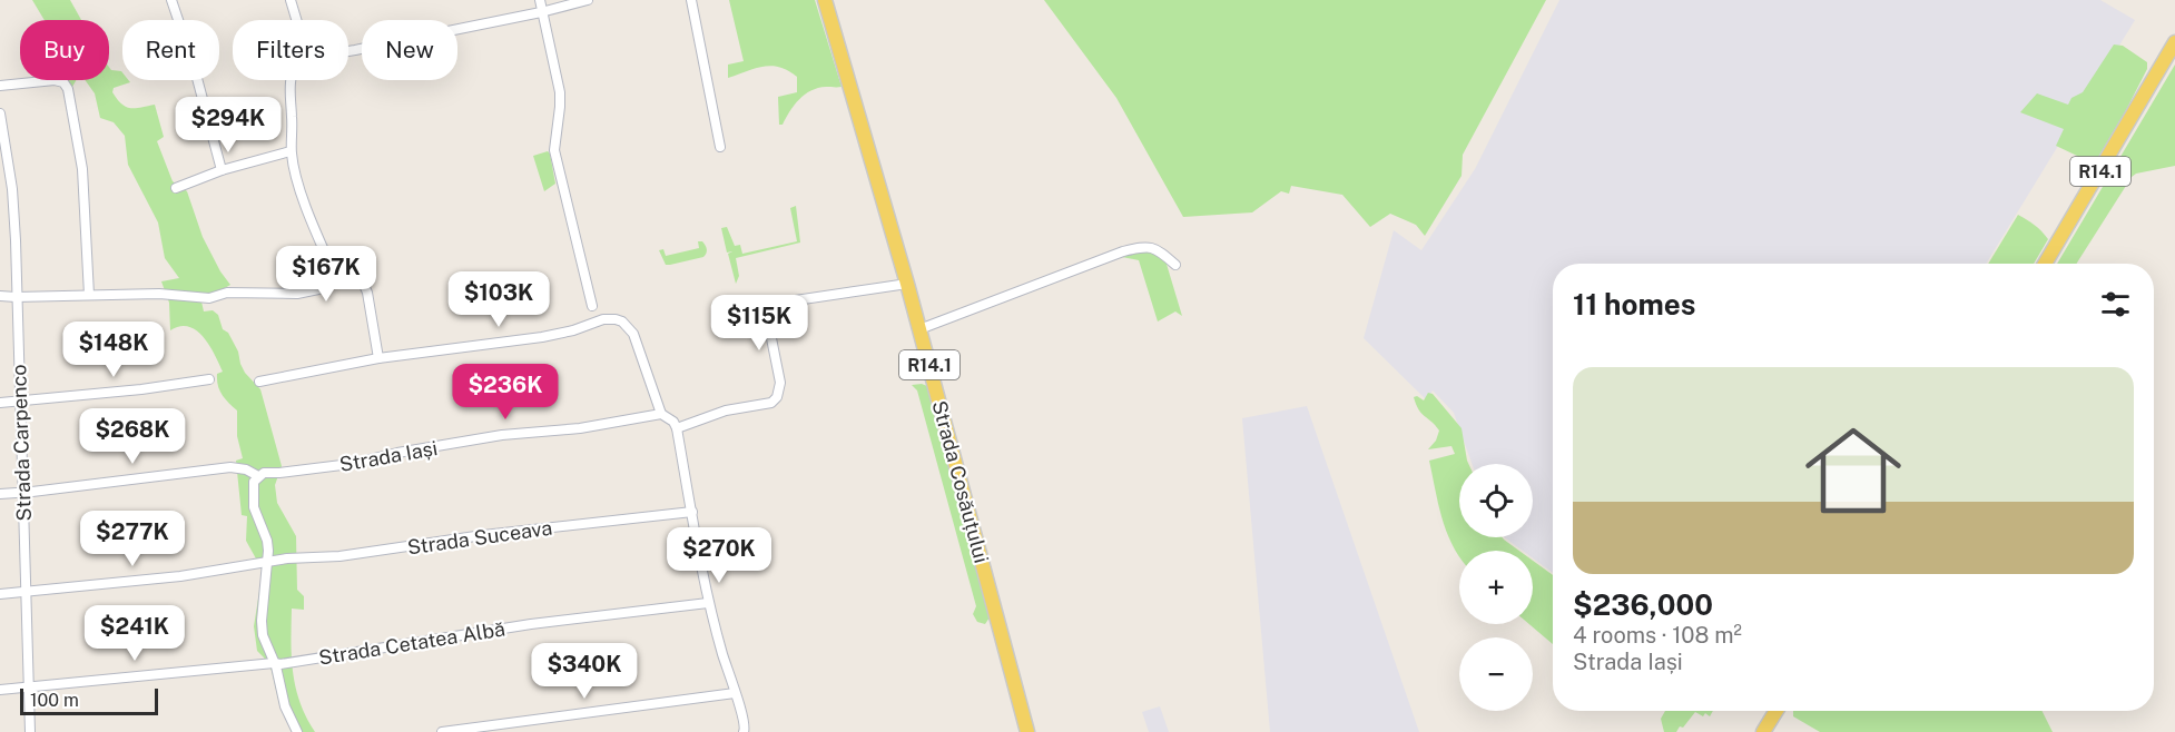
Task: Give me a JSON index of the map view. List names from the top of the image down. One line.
{"streets":{"main road":["R14.1","Strada Cosăuțului"],"street":["Strada Carpenco","Strada Iași","Strada Suceava","Strada Cetatea Albă"]},"crossings":[["Strada Carpenco","Strada Suceava"],["Strada Carpenco","Strada Cetatea Albă"]],"scale_bar":"100 m","page":{"chip":["Buy","Rent","Filters","New"],"price":["$294K","$167K","$103K","$115K","$148K","$236K","$268K","$277K","$270K","$241K","$340K"],"heading":"11 homes","list":[{"name":"$236,000","note":"4 rooms · 108 m² · Strada Iași"}],"map_buttons":["+","−"],"scale":"100 m"}}
